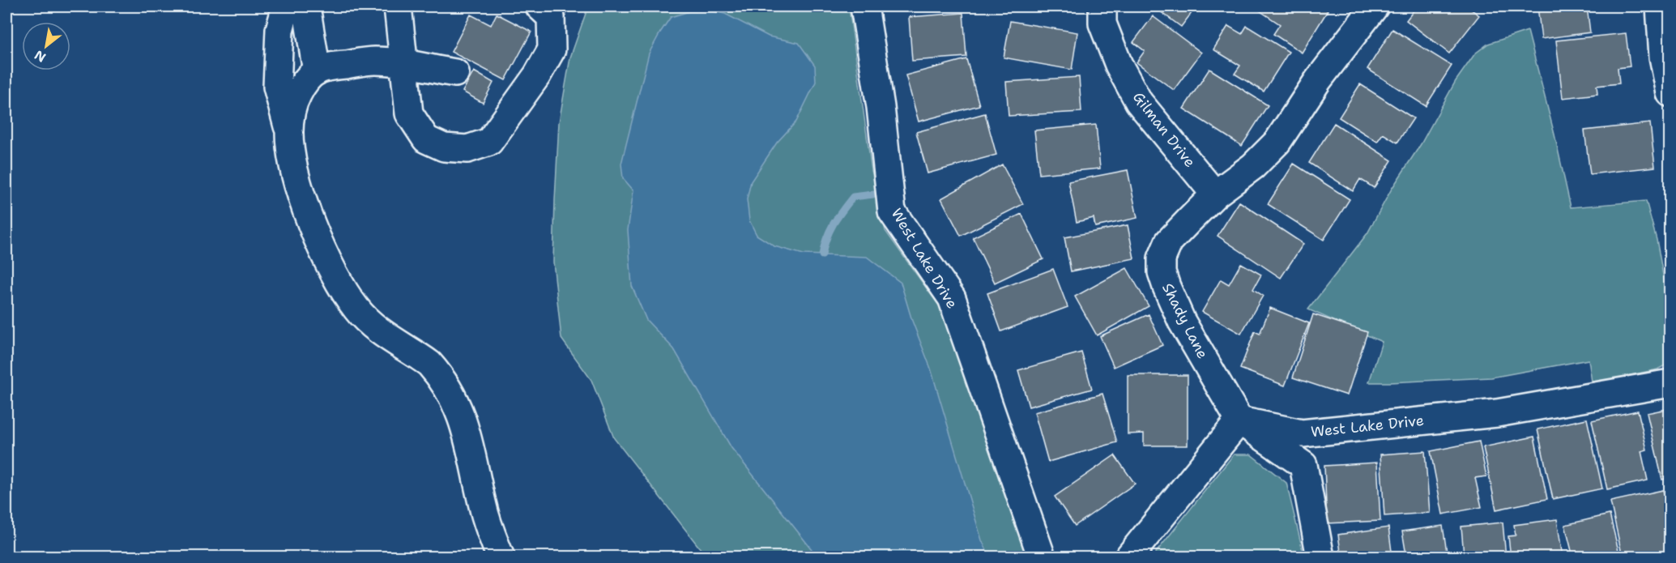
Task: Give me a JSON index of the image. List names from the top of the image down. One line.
{"streets":{"lane":["Gilman Drive","West Lake Drive","Shady Lane"]},"crossings":[["Gilman Drive","Shady Lane"],["West Lake Drive","Shady Lane"]],"north":"bottom left"}
